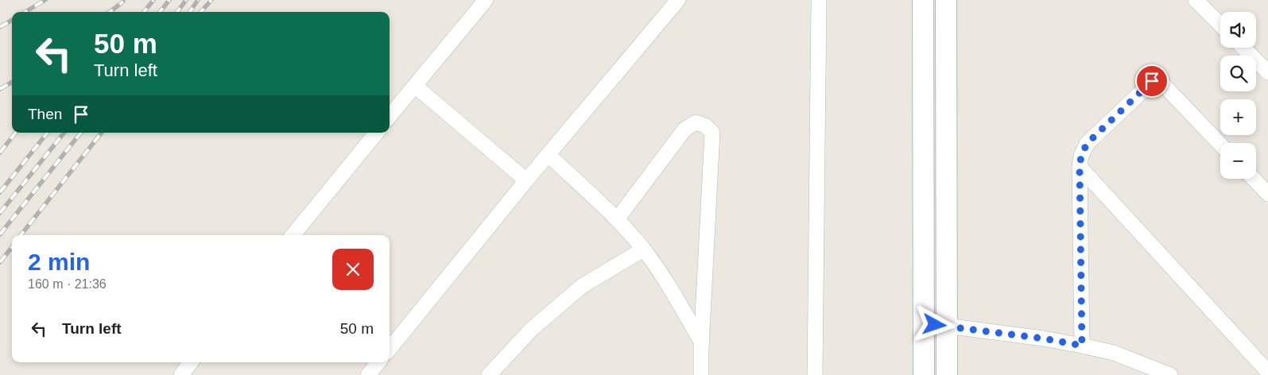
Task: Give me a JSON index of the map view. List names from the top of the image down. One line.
{"page":{"map_buttons":["+","−"],"turn":["50 m","Turn left"],"then":"Then","heading":["2 min","160 m · 21:36"],"list":[{"name":"Turn left","value":"50 m"}]}}
